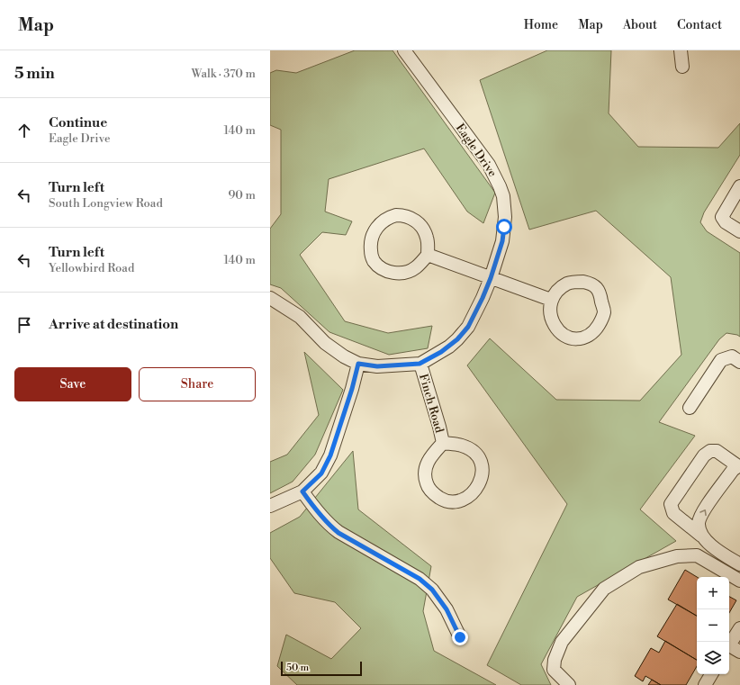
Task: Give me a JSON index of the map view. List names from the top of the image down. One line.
{"streets":{"street":["Eagle Drive","Finch Road"]},"crossings":[["Eagle Drive","Finch Road"]],"scale_bar":"50 m","page":{"header":"Map","nav":["Home","Map","About","Contact"],"heading":["5 min","Walk · 370 m"],"list":[["Continue","Eagle Drive","140 m"],["Turn left","South Longview Road","90 m"],["Turn left","Yellowbird Road","140 m"],"Arrive at destination"],"buttons":["Save","Share"],"map_buttons":["+","−"],"scale":"50 m"}}
